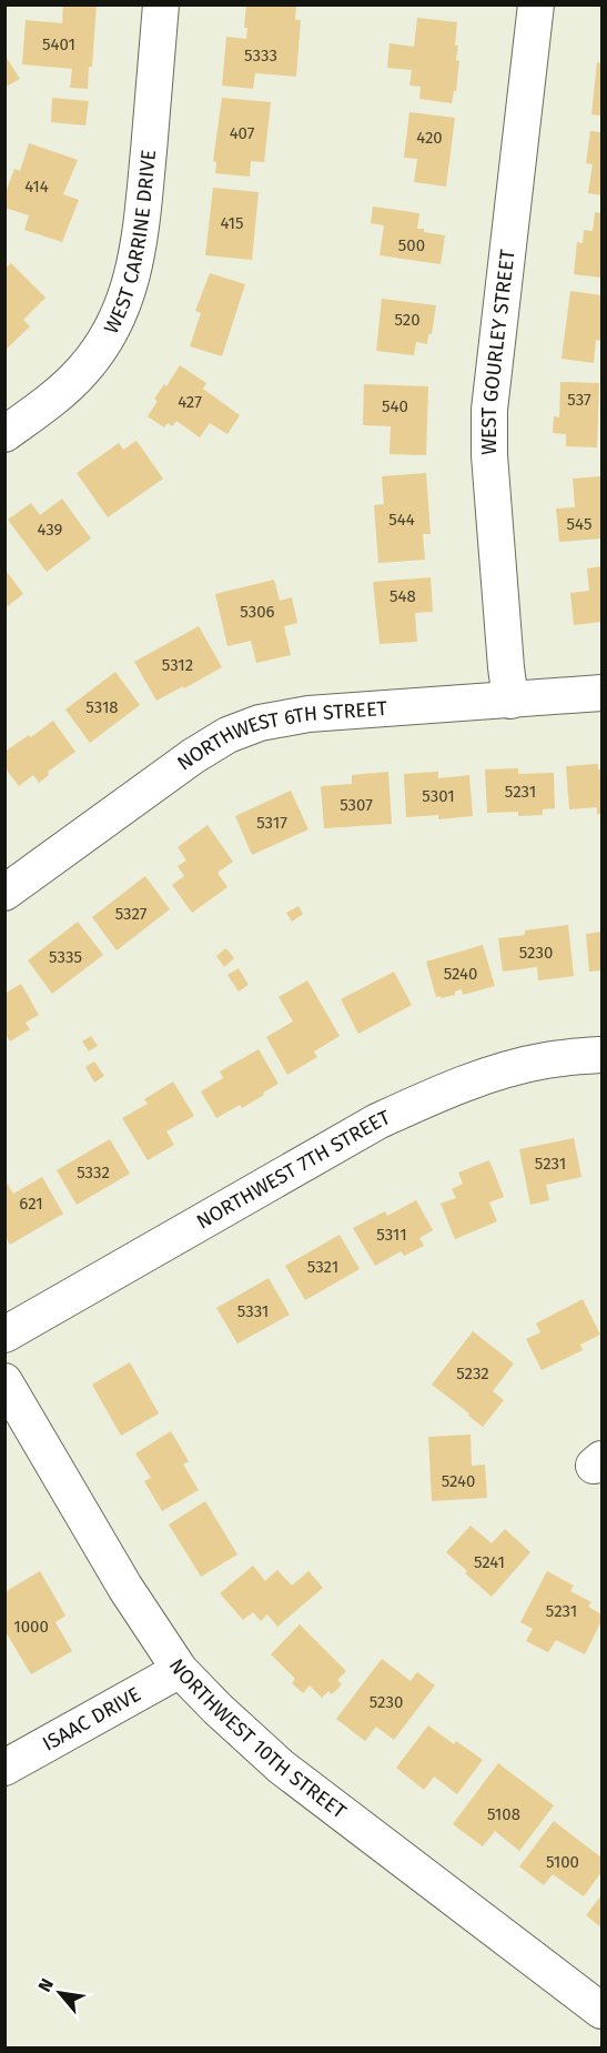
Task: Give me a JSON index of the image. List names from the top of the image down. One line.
{"streets":{"street":["WEST CARRINE DRIVE","WEST GOURLEY STREET","NORTHWEST 6TH STREET","NORTHWEST 7TH STREET","ISAAC DRIVE","NORTHWEST 10TH STREET"]},"crossings":[["WEST GOURLEY STREET","NORTHWEST 6TH STREET"],["ISAAC DRIVE","NORTHWEST 10TH STREET"]],"house_numbers":["5401","5333","407","420","414","415","500","520","537","427","540","544","545","439","548","5306","5312","5318","5231","5301","5307","5317","5327","5230","5335","5240","5231","5332","621","5311","5321","5331","5232","5240","5241","5231","1000","5230","5108","5100"],"north":"top left"}
